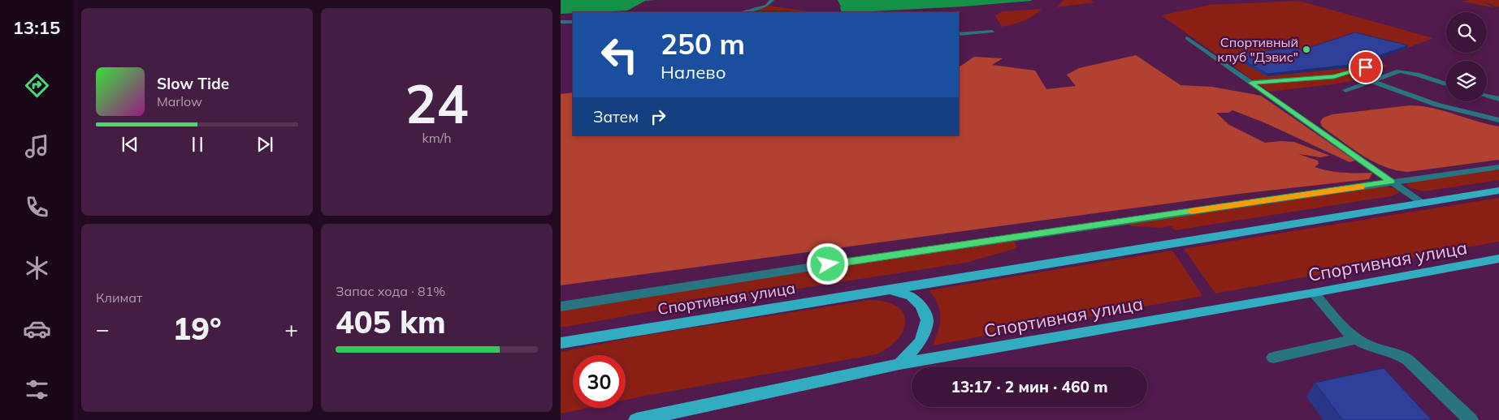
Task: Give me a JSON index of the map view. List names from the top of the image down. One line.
{"streets":{"main road":["Спортивная улица"]},"places":["Спортивный клуб \"Дэвис\""],"page":{"tabs":"13:15","tile":[["24","km/h"],"Климат",["Запас хода · 81%","405 km"]],"turn":["250 m","Налево"],"song":["Slow Tide","Marlow"],"then":"Затем","heat":["−","19°","+"],"limit":"30","trip":"13:17 · 2 мин · 460 m"}}
